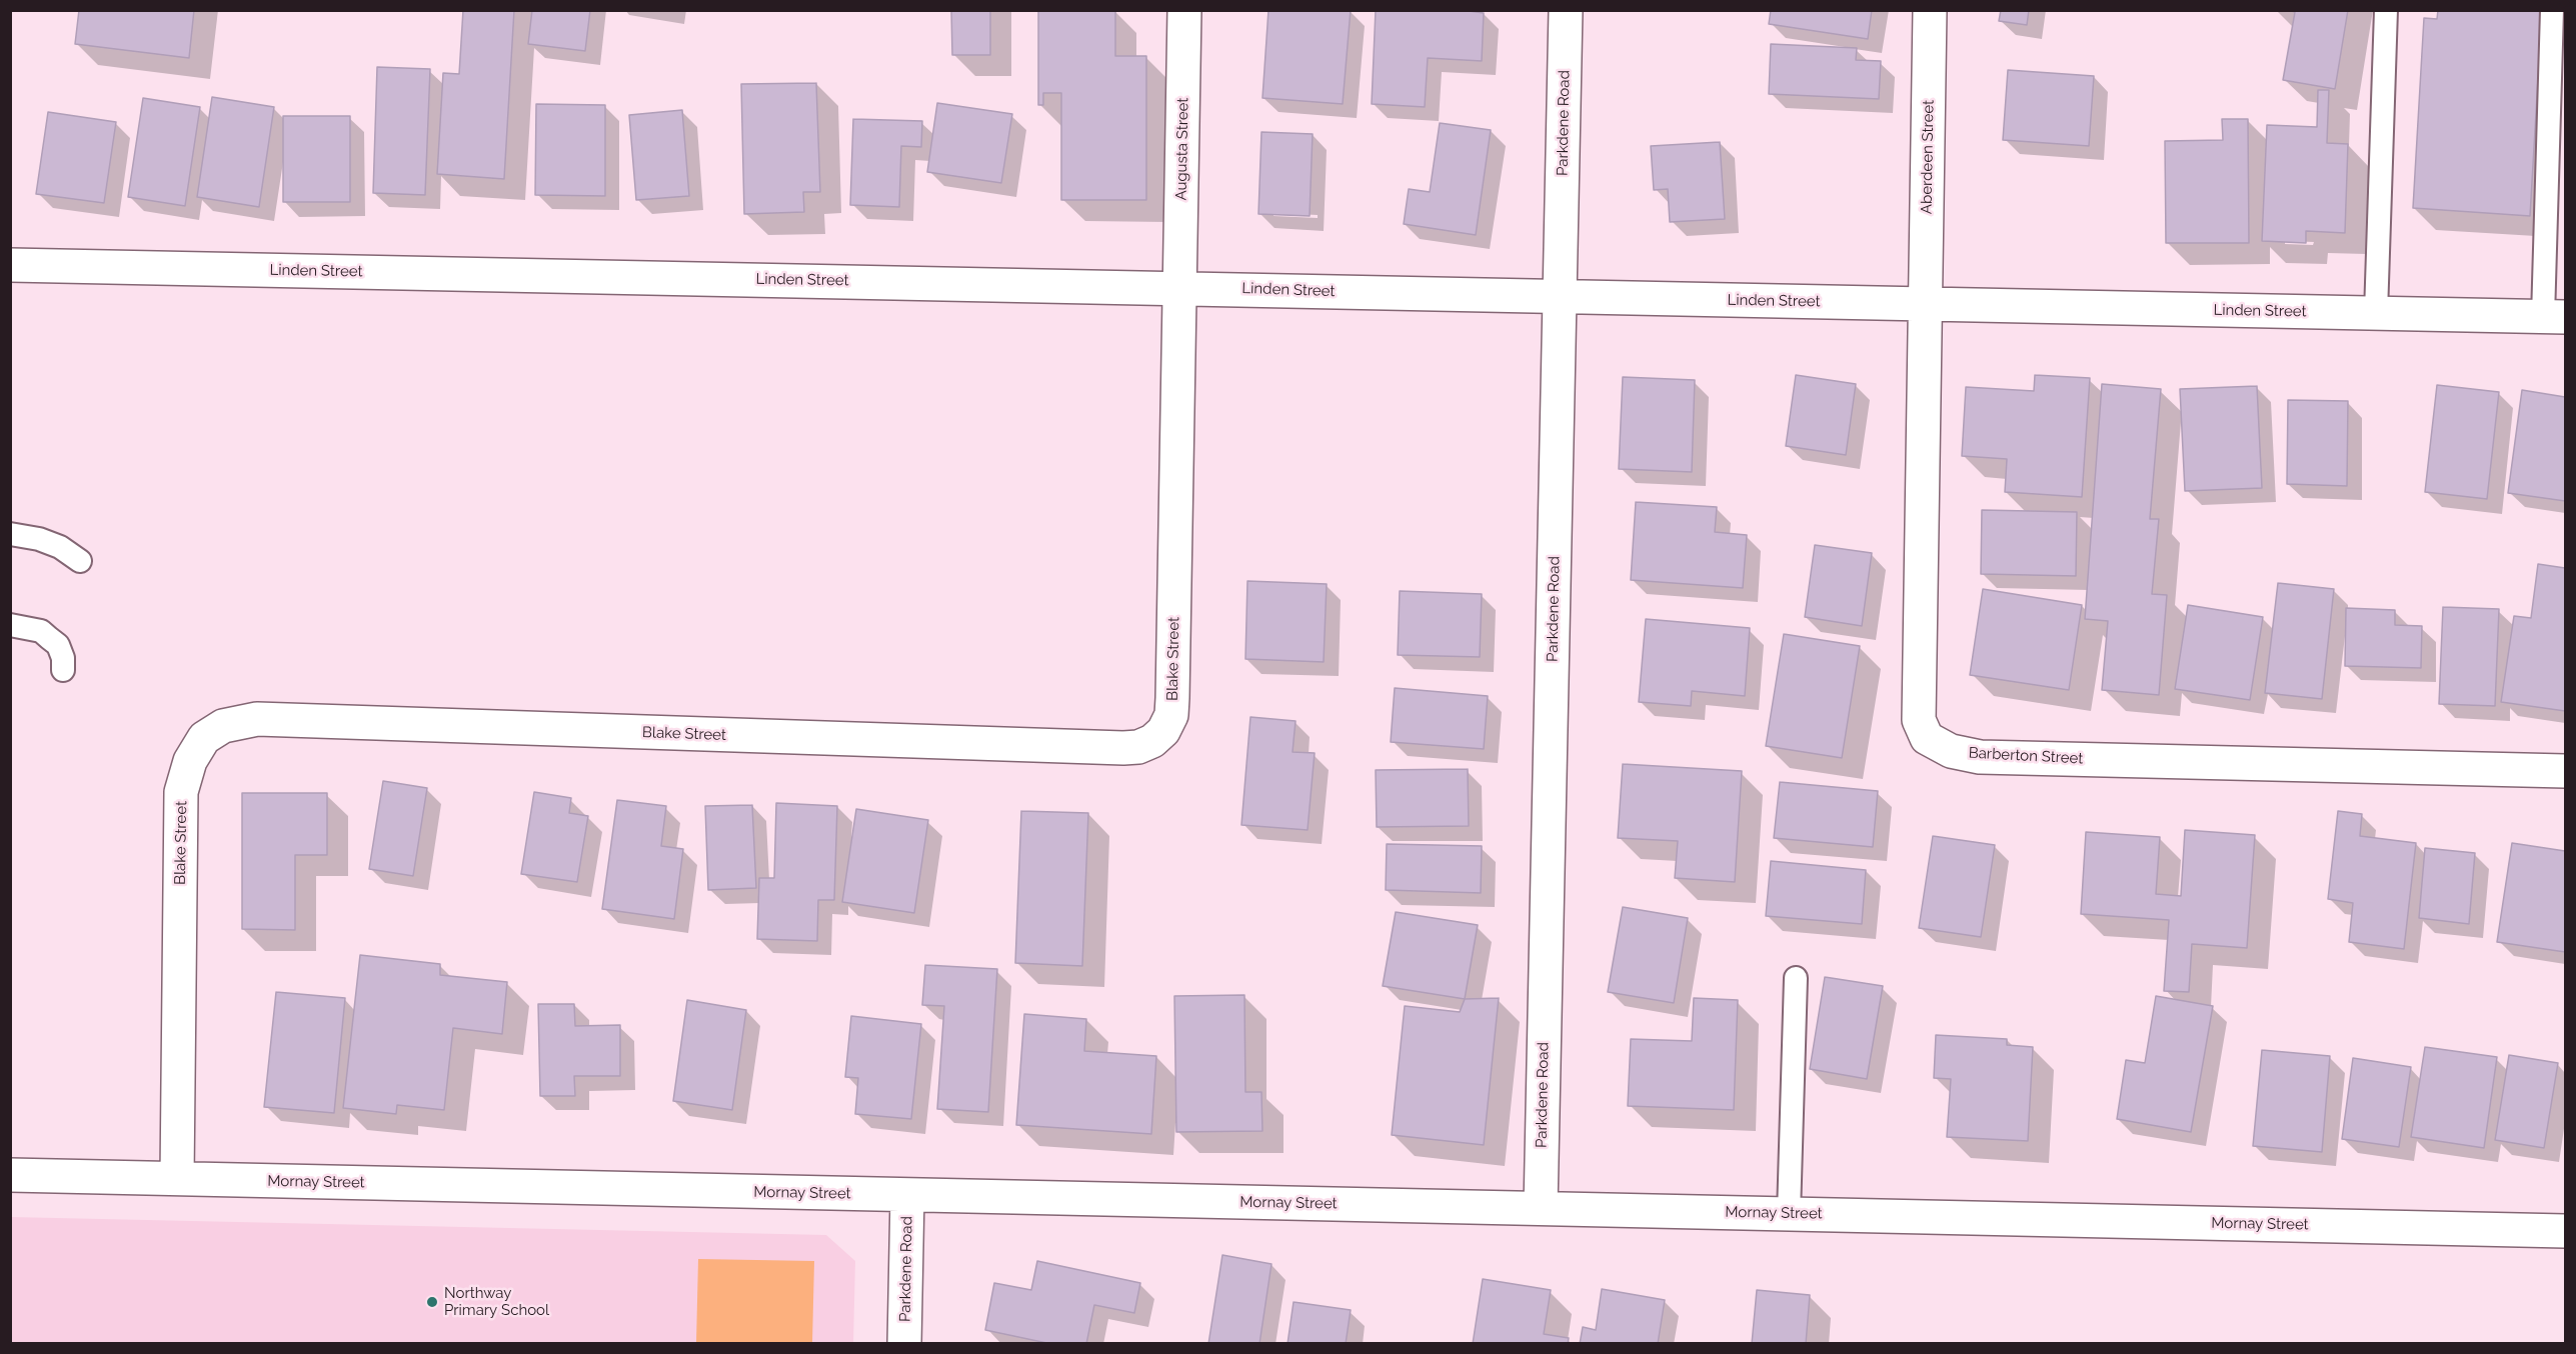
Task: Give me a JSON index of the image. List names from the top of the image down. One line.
{"streets":{"street":["Parkdene Road","Augusta Street","Aberdeen Street","Linden Street","Blake Street","Barberton Street","Mornay Street"]},"crossings":[["Parkdene Road","Linden Street"],["Parkdene Road","Mornay Street"],["Augusta Street","Linden Street"],["Augusta Street","Blake Street"],["Aberdeen Street","Linden Street"],["Aberdeen Street","Barberton Street"],["Linden Street","Blake Street"],["Linden Street","Barberton Street"],["Blake Street","Mornay Street"]],"places":["Northway Primary School"]}
